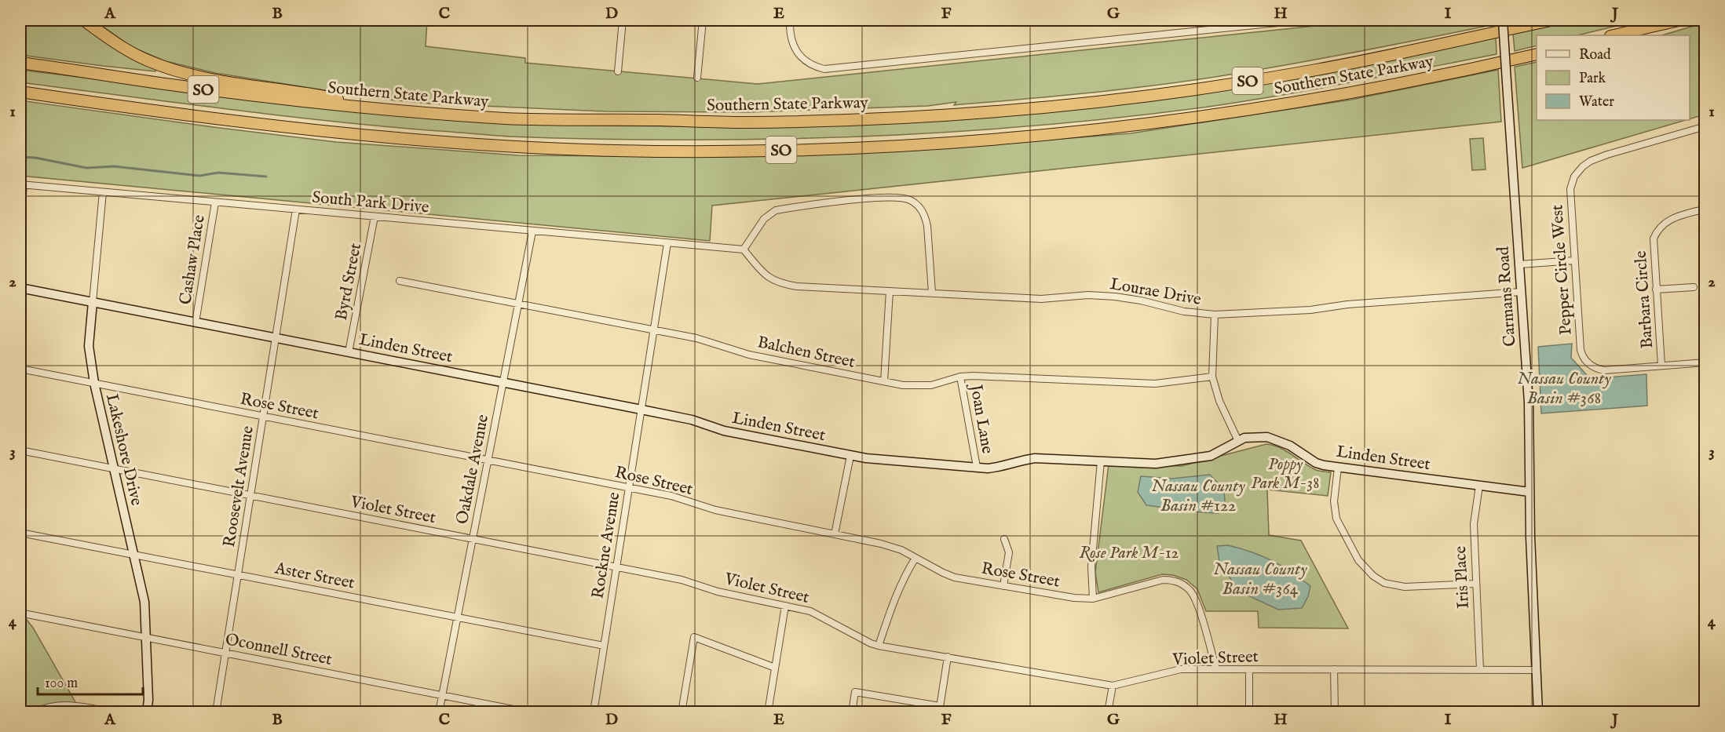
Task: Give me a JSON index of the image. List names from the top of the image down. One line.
{"streets":{"highway":["Southern State Parkway","SO"],"street":["South Park Drive","Cashaw Place","Pepper Circle West","Byrd Street","Lourae Drive","Carmans Road","Barbara Circle","Linden Street","Balchen Street","Rose Street","Joan Lane","Lakeshore Drive","Oakdale Avenue","Roosevelt Avenue","Violet Street","Rockne Avenue","Aster Street","Iris Place","Oconnell Street"]},"crossings":[["South Park Drive","Cashaw Place"],["South Park Drive","Byrd Street"],["South Park Drive","Lourae Drive"],["South Park Drive","Lakeshore Drive"],["South Park Drive","Oakdale Avenue"],["South Park Drive","Roosevelt Avenue"],["South Park Drive","Rockne Avenue"],["Cashaw Place","Linden Street"],["Pepper Circle West","Barbara Circle"],["Byrd Street","Linden Street"],["Lourae Drive","Carmans Road"],["Carmans Road","Linden Street"],["Carmans Road","Violet Street"],["Linden Street","Joan Lane"],["Linden Street","Lakeshore Drive"],["Linden Street","Oakdale Avenue"],["Linden Street","Roosevelt Avenue"],["Linden Street","Rockne Avenue"],["Linden Street","Iris Place"],["Balchen Street","Joan Lane"],["Balchen Street","Oakdale Avenue"],["Balchen Street","Rockne Avenue"],["Rose Street","Lakeshore Drive"],["Rose Street","Oakdale Avenue"],["Rose Street","Roosevelt Avenue"],["Rose Street","Violet Street"],["Rose Street","Rockne Avenue"],["Lakeshore Drive","Violet Street"],["Lakeshore Drive","Aster Street"],["Lakeshore Drive","Oconnell Street"],["Oakdale Avenue","Violet Street"],["Oakdale Avenue","Aster Street"],["Oakdale Avenue","Oconnell Street"],["Roosevelt Avenue","Violet Street"],["Roosevelt Avenue","Aster Street"],["Roosevelt Avenue","Oconnell Street"],["Violet Street","Rockne Avenue"],["Violet Street","Iris Place"],["Rockne Avenue","Aster Street"]],"water":["Nassau County Basin #368","Nassau County Basin #122","Nassau County Basin #364"],"parks":["Poppy Park M-38","Rose Park M-12"],"legend":["Road","Park","Water"],"scale_bar":"100 m","grid":{"columns":["A","B","C","D","E","F","G","H","I","J"],"rows":["1","2","3","4"]}}
